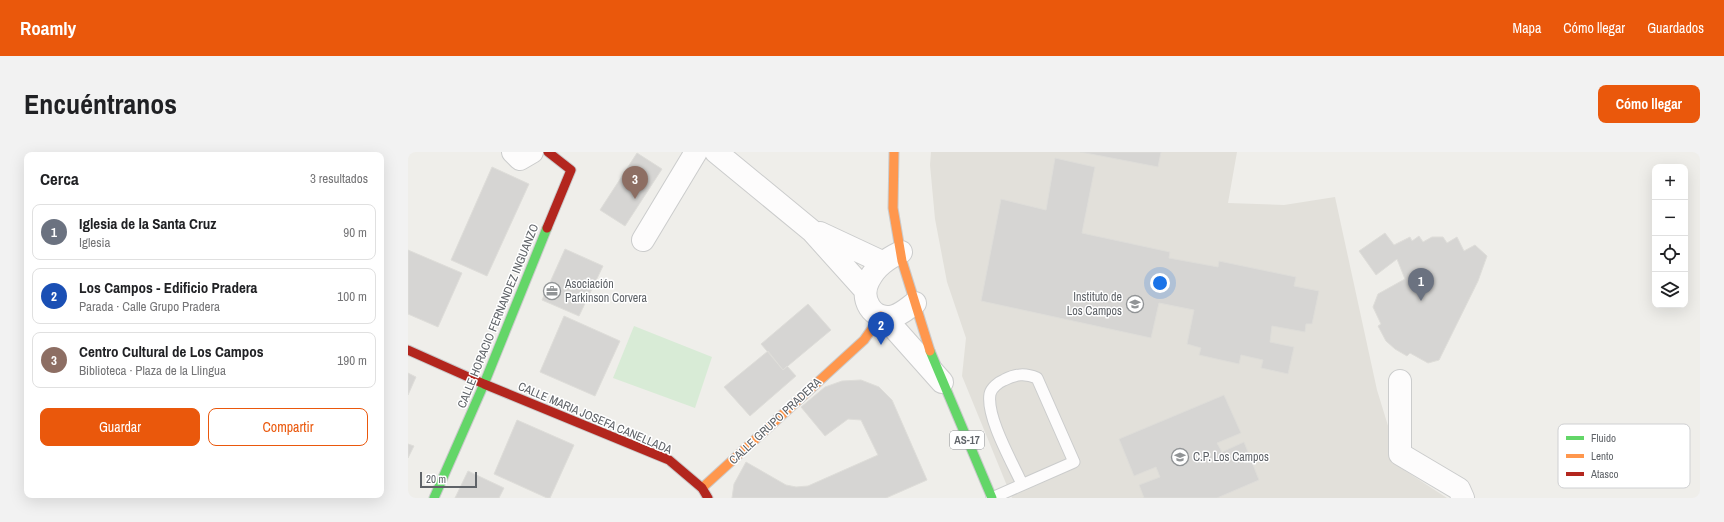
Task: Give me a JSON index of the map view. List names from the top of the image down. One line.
{"streets":{"street":["CALLE HORACIO FERNANDEZ INGUANZO","CALLE MARIA JOSEFA CANELLADA","CALLE GRUPO PRADERA","AS-17"]},"crossings":[["CALLE HORACIO FERNANDEZ INGUANZO","CALLE MARIA JOSEFA CANELLADA"],["CALLE MARIA JOSEFA CANELLADA","CALLE GRUPO PRADERA"]],"places":{"office":["Asociación Parkinson Corvera"],"school or university":["Instituto de Los Campos","C.P. Los Campos"]},"legend":["Fluido","Lento","Atasco"],"scale_bar":"20 m","page":{"header":"Roamly","nav":["Mapa","Cómo llegar","Guardados"],"title":"Encuéntranos","buttons":["Cómo llegar",["Guardar","Compartir"]],"heading":["Cerca","3 resultados"],"map_buttons":["+","−"],"pins":["3","1","2"],"list":[{"mark":"1","name":"Iglesia de la Santa Cruz","note":"Iglesia","value":"90 m"},{"mark":"2","name":"Los Campos - Edificio Pradera","note":"Parada · Calle Grupo Pradera","value":"100 m"},{"mark":"3","name":"Centro Cultural de Los Campos","note":"Biblioteca · Plaza de la Llingua","value":"190 m"}],"scale":"20 m"}}
